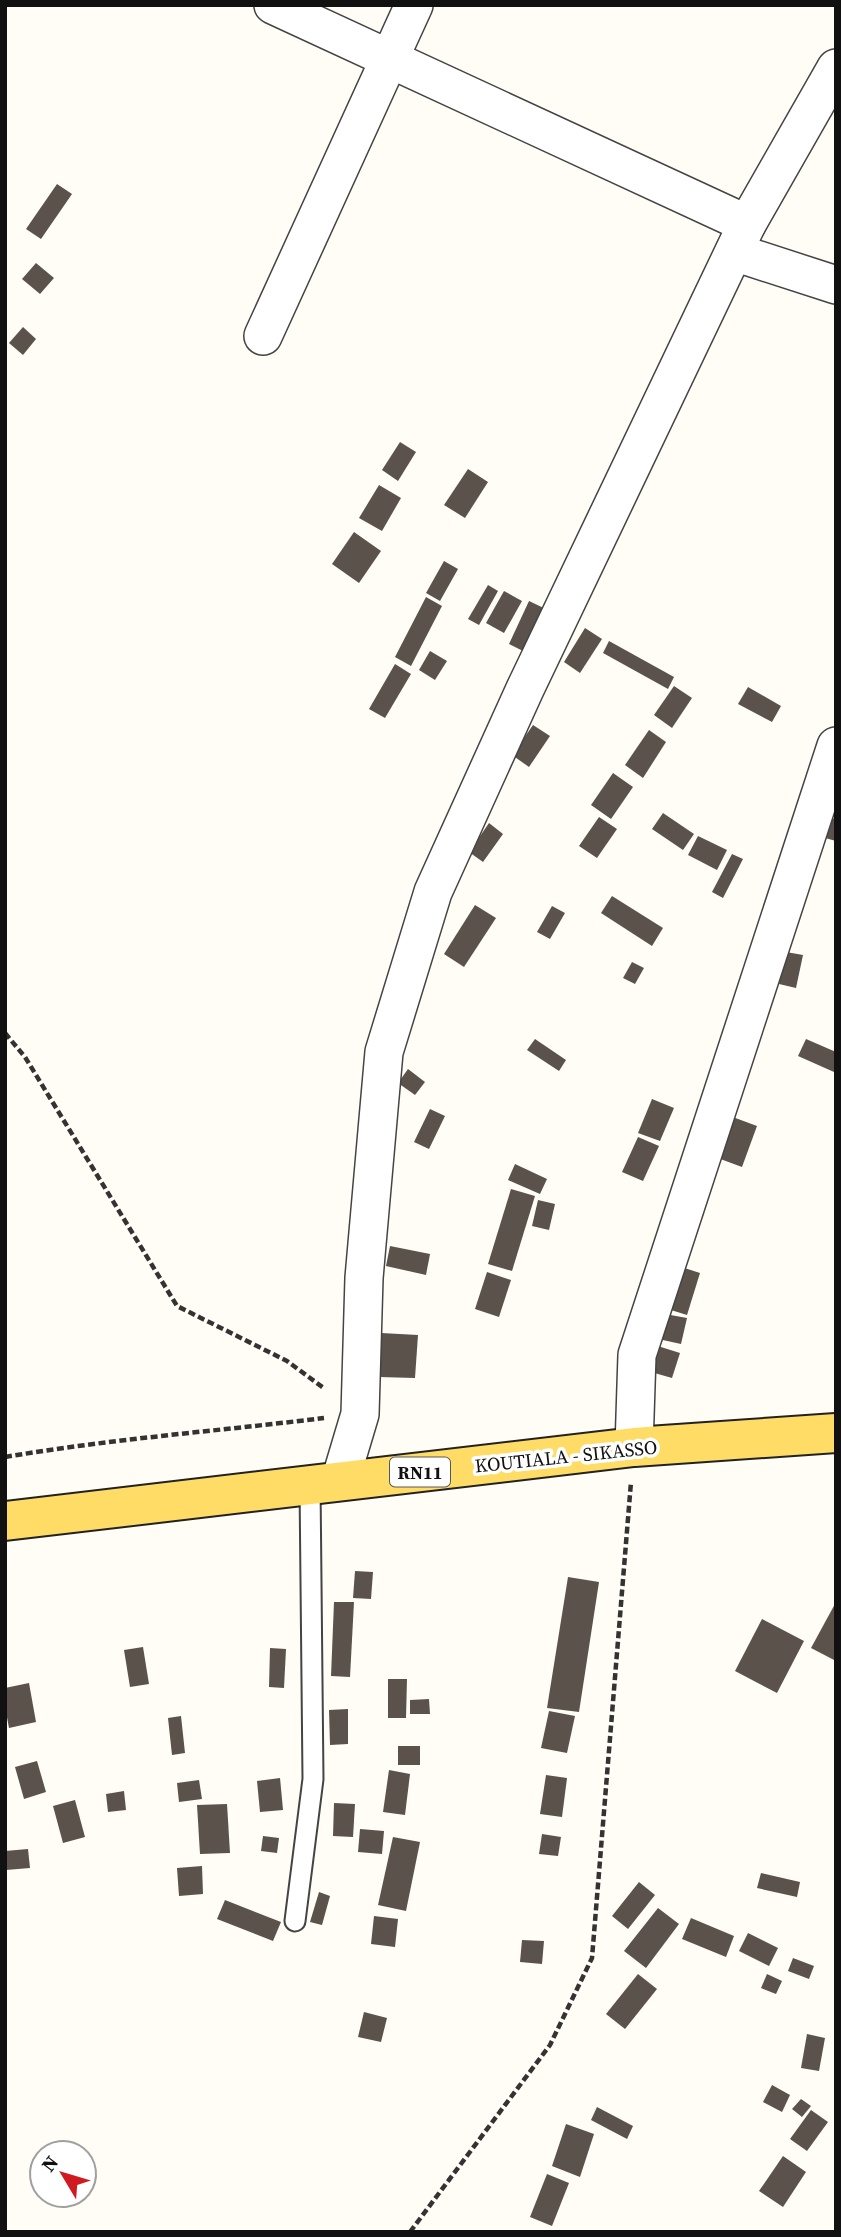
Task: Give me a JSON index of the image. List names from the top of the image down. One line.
{"streets":{"main road":["KOUTIALA - SIKASSO","RN11"]},"north":"top left"}
